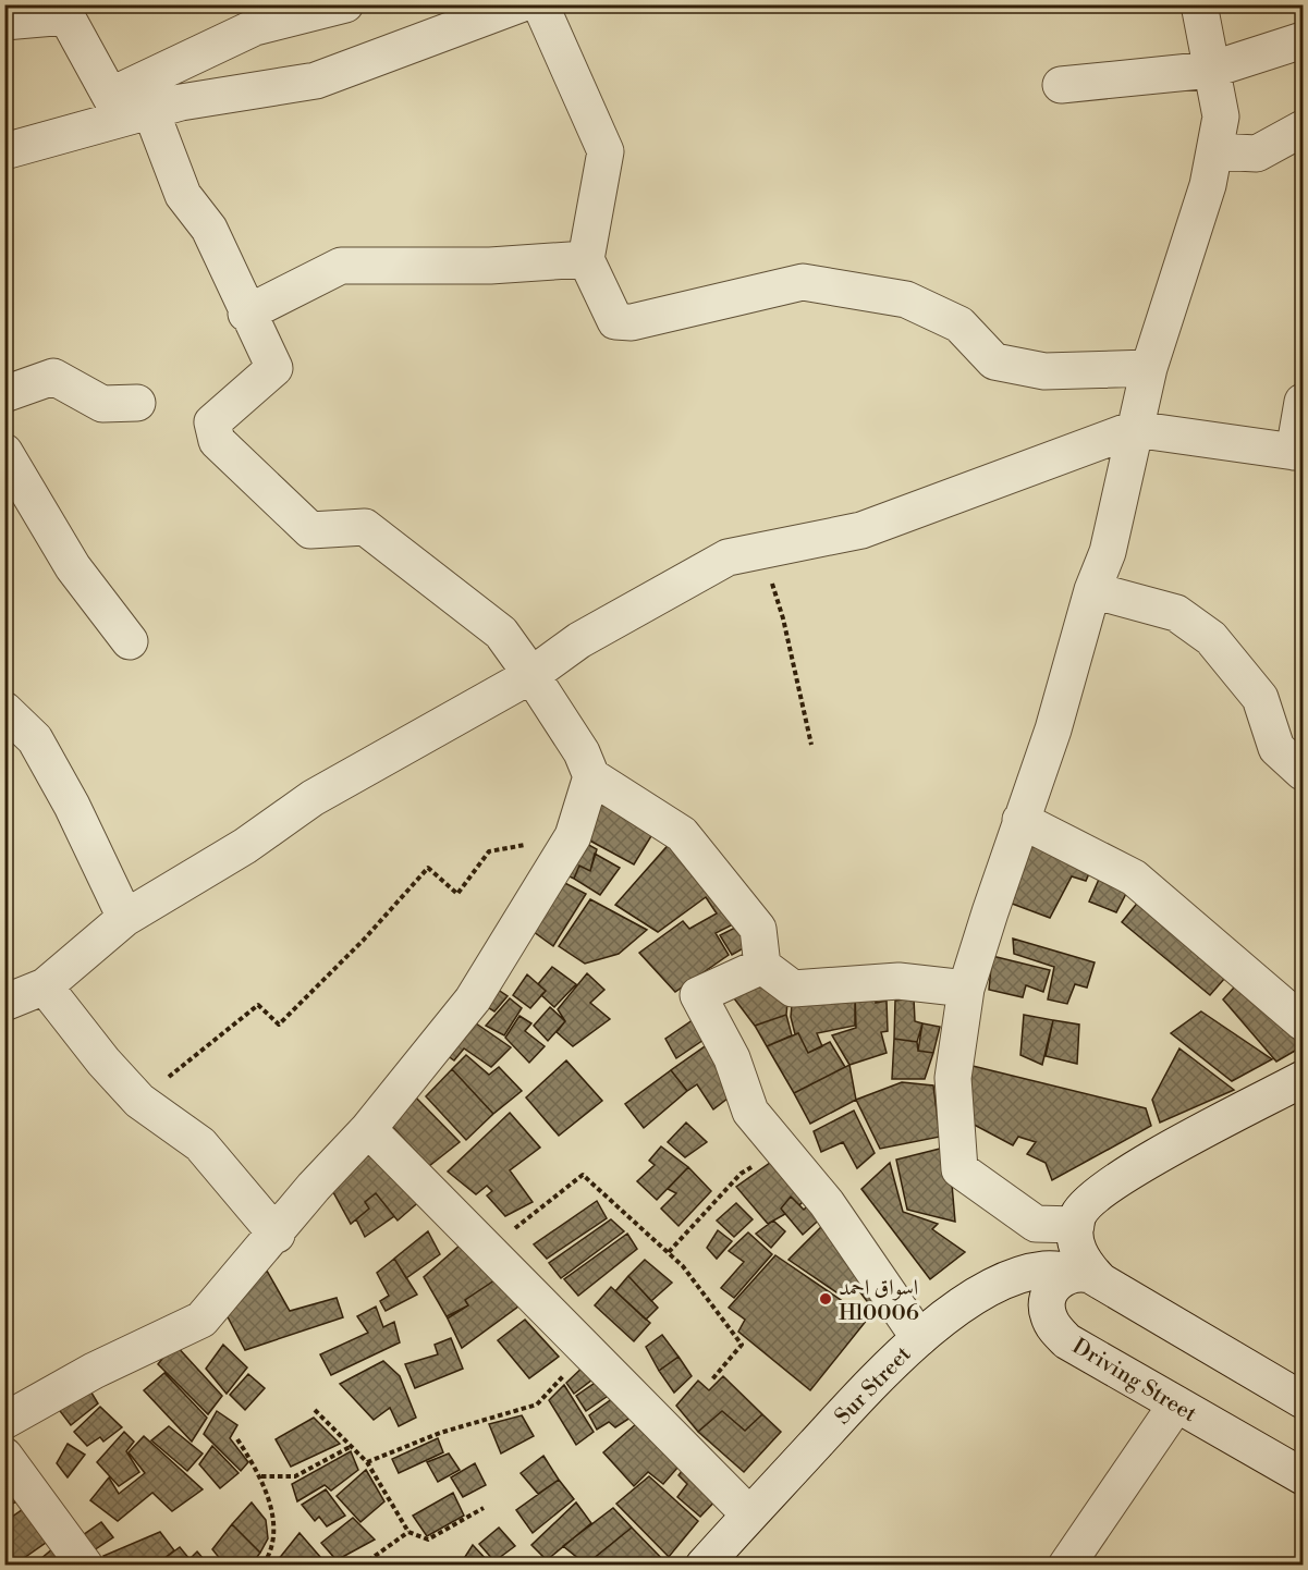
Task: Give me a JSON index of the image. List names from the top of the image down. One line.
{"streets":{"street":["Driving Street","Sur Street"]},"crossings":[["Driving Street","Sur Street"]],"places":["اسواق احمد Hl0006"]}
